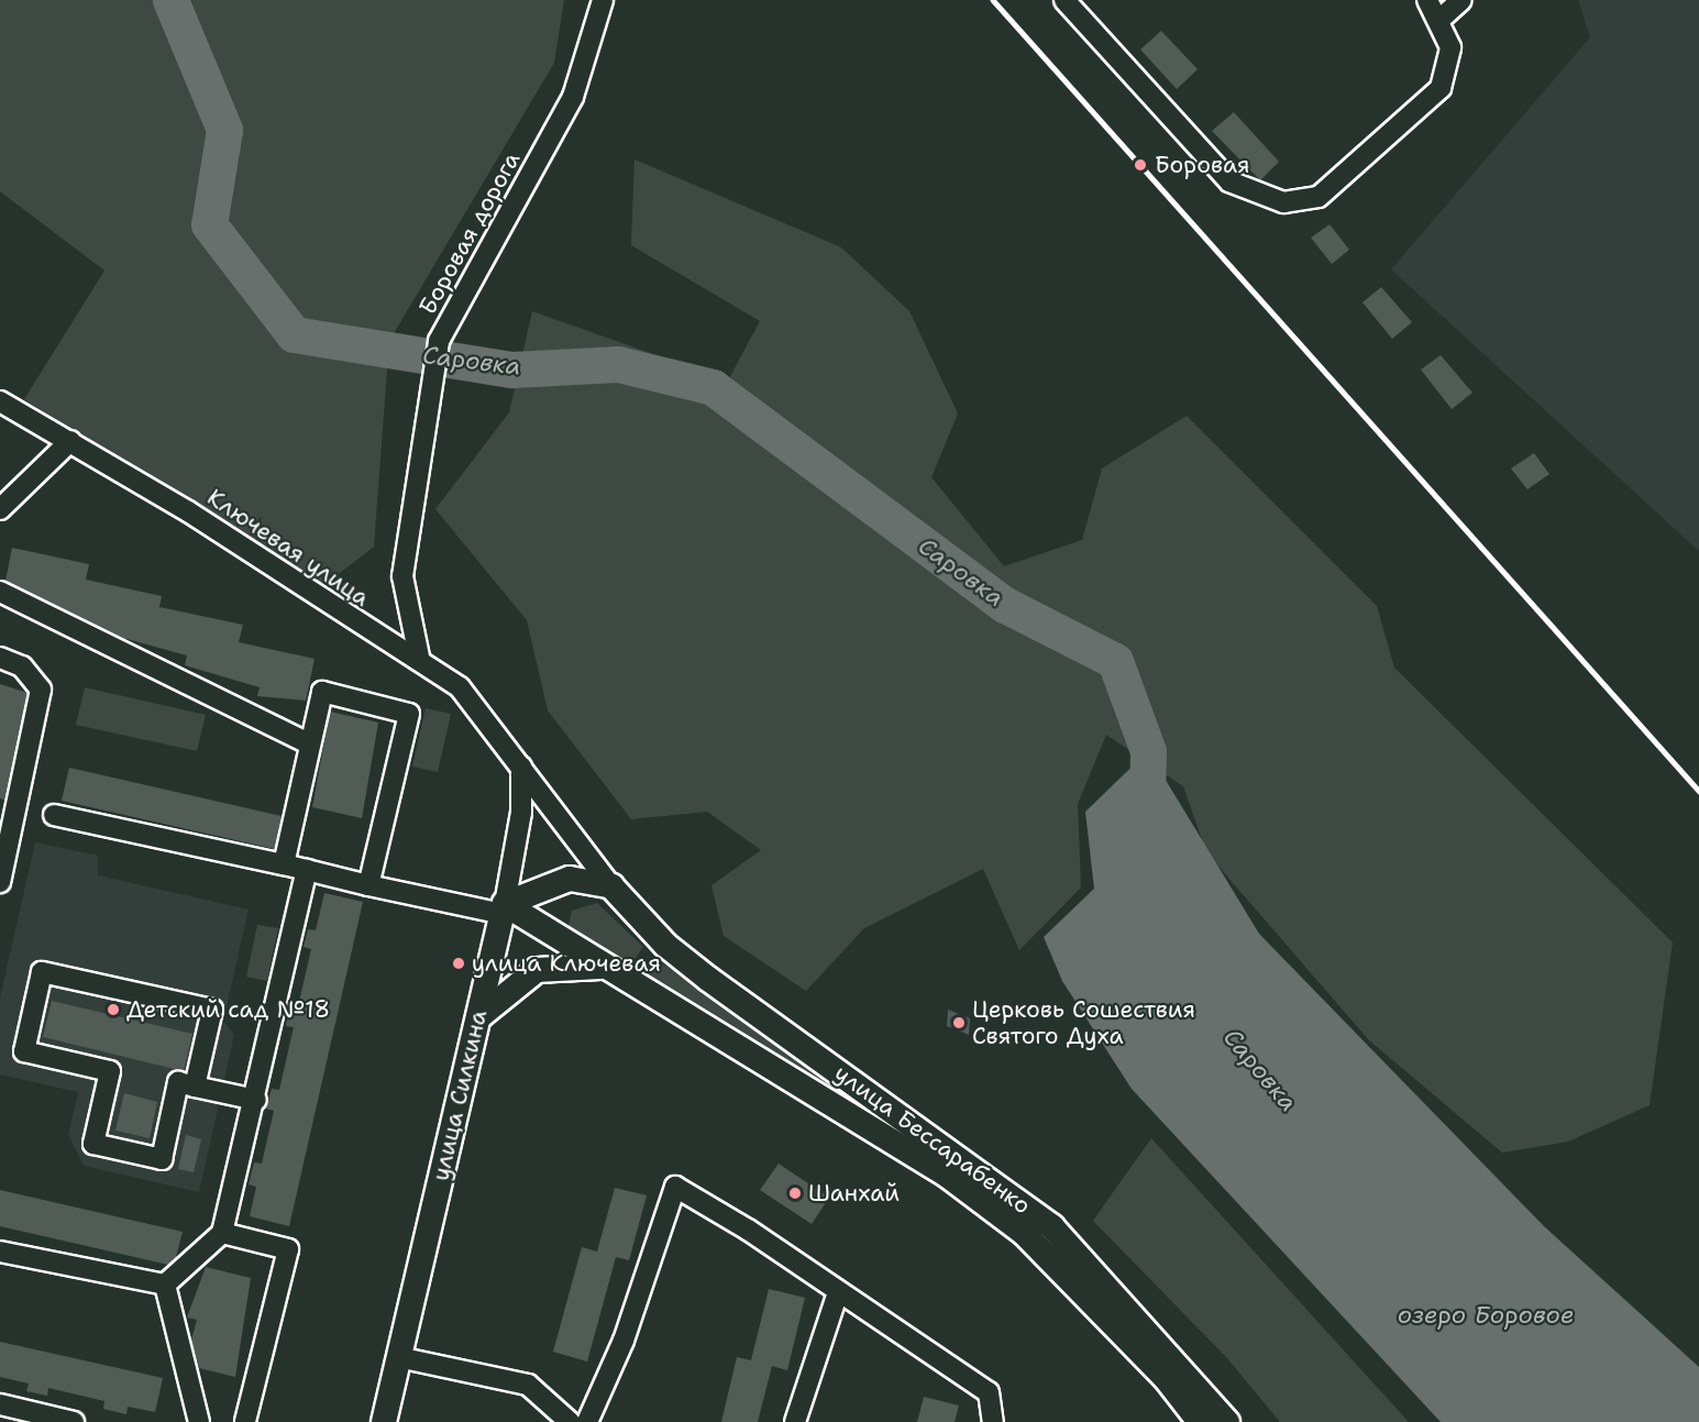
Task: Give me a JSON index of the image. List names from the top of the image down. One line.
{"streets":{"main road":["улица Силкина","улица Бессарабенко"],"street":["Боровая дорога","Ключевая улица"]},"crossings":[["Боровая дорога","Ключевая улица"],["Ключевая улица","улица Силкина"],["Ключевая улица","улица Бессарабенко"],["улица Силкина","улица Бессарабенко"]],"water":["Саровка","озеро Боровое"],"places":["Боровая","улица Ключевая","Детский сад №18","Церковь Сошествия Святого Духа","Шанхай"]}
